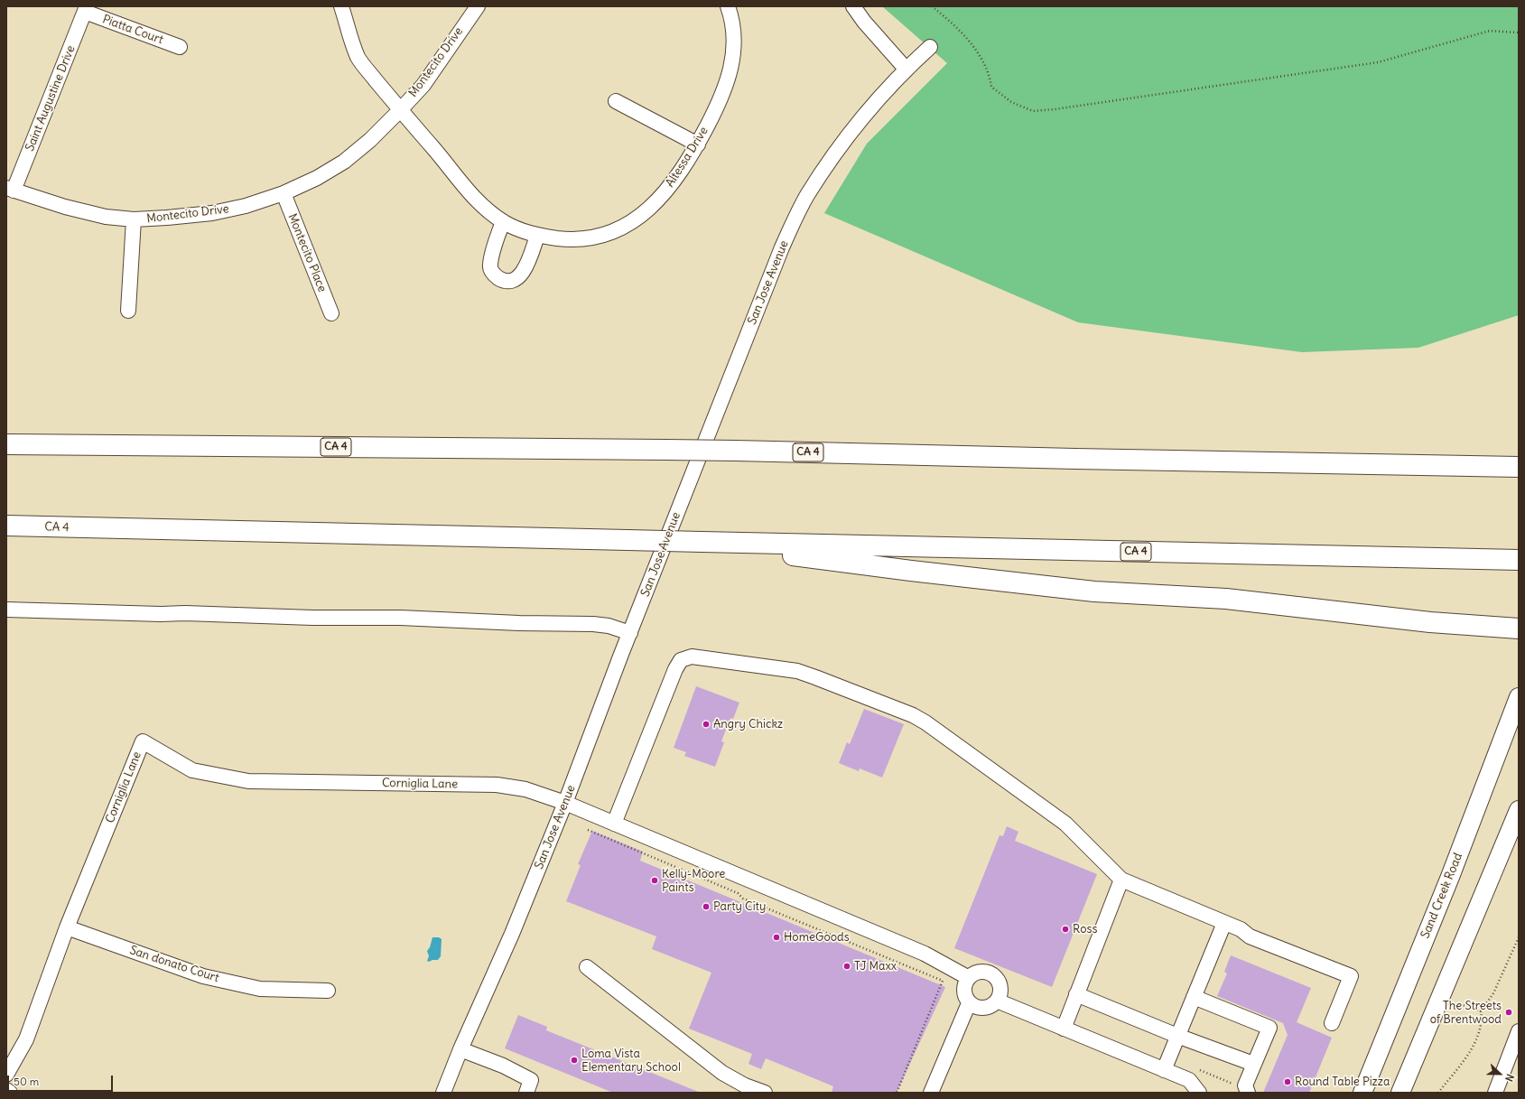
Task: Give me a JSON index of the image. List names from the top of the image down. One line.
{"streets":{"highway":["CA 4"],"main road":["Sand Creek Road"],"street":["Piatta Court","Montecito Drive","Saint Augustine Drive","Altessa Drive","Montecito Place","San Jose Avenue","Corniglia Lane","San donato Court"]},"crossings":[["Piatta Court","Saint Augustine Drive"],["Montecito Drive","Saint Augustine Drive"],["Montecito Drive","Altessa Drive"],["Montecito Drive","Montecito Place"],["San Jose Avenue","Corniglia Lane"],["Corniglia Lane","San donato Court"]],"places":["Angry Chickz","Kelly-Moore Paints","Party City","Ross","HomeGoods","TJ Maxx","The Streets of Brentwood","Loma Vista Elementary School","Round Table Pizza"],"scale_bar":"50 m","north":"right"}
